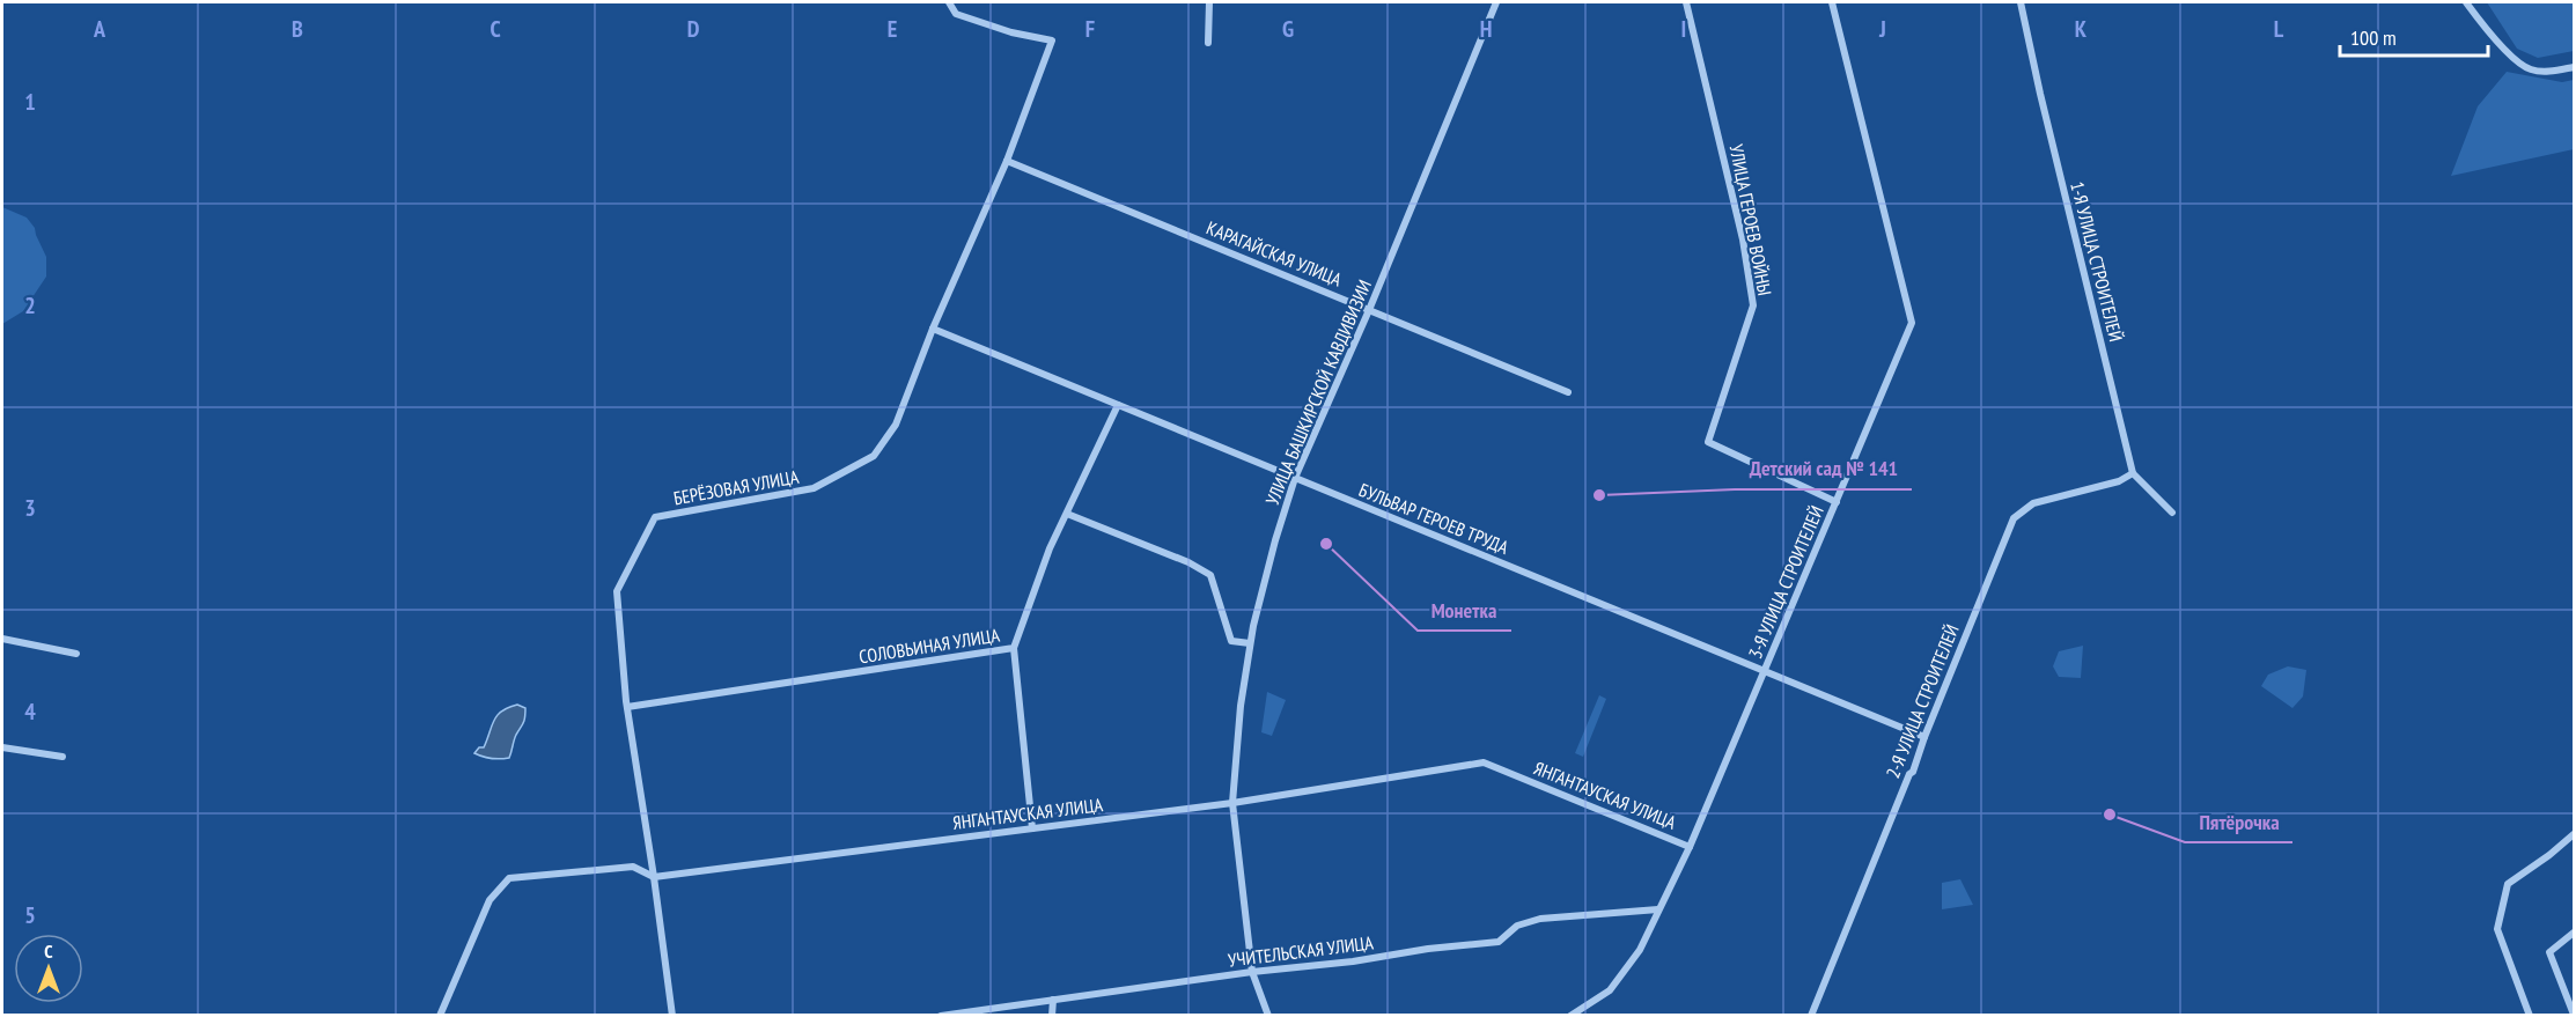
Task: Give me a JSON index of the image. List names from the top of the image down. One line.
{"streets":{"street":["УЛИЦА ГЕРОЕВ ВОЙНЫ","КАРАГАЙСКАЯ УЛИЦА","1-Я УЛИЦА СТРОИТЕЛЕЙ","УЛИЦА БАШКИРСКОЙ КАВДИВИЗИИ","БЕРЁЗОВАЯ УЛИЦА","БУЛЬВАР ГЕРОЕВ ТРУДА","3-Я УЛИЦА СТРОИТЕЛЕЙ","СОЛОВЬИНАЯ УЛИЦА","2-Я УЛИЦА СТРОИТЕЛЕЙ","ЯНГАНТАУСКАЯ УЛИЦА","УЧИТЕЛЬСКАЯ УЛИЦА"]},"crossings":[["УЛИЦА ГЕРОЕВ ВОЙНЫ","3-Я УЛИЦА СТРОИТЕЛЕЙ"],["КАРАГАЙСКАЯ УЛИЦА","УЛИЦА БАШКИРСКОЙ КАВДИВИЗИИ"],["КАРАГАЙСКАЯ УЛИЦА","БЕРЁЗОВАЯ УЛИЦА"],["1-Я УЛИЦА СТРОИТЕЛЕЙ","2-Я УЛИЦА СТРОИТЕЛЕЙ"],["УЛИЦА БАШКИРСКОЙ КАВДИВИЗИИ","БУЛЬВАР ГЕРОЕВ ТРУДА"],["УЛИЦА БАШКИРСКОЙ КАВДИВИЗИИ","ЯНГАНТАУСКАЯ УЛИЦА"],["УЛИЦА БАШКИРСКОЙ КАВДИВИЗИИ","УЧИТЕЛЬСКАЯ УЛИЦА"],["БЕРЁЗОВАЯ УЛИЦА","БУЛЬВАР ГЕРОЕВ ТРУДА"],["БЕРЁЗОВАЯ УЛИЦА","СОЛОВЬИНАЯ УЛИЦА"],["БЕРЁЗОВАЯ УЛИЦА","ЯНГАНТАУСКАЯ УЛИЦА"],["БУЛЬВАР ГЕРОЕВ ТРУДА","3-Я УЛИЦА СТРОИТЕЛЕЙ"],["БУЛЬВАР ГЕРОЕВ ТРУДА","СОЛОВЬИНАЯ УЛИЦА"],["БУЛЬВАР ГЕРОЕВ ТРУДА","2-Я УЛИЦА СТРОИТЕЛЕЙ"],["3-Я УЛИЦА СТРОИТЕЛЕЙ","ЯНГАНТАУСКАЯ УЛИЦА"],["3-Я УЛИЦА СТРОИТЕЛЕЙ","УЧИТЕЛЬСКАЯ УЛИЦА"]],"places":["Детский сад № 141","Монетка","Пятёрочка"],"scale_bar":"100 m","north":"top","grid":{"columns":["A","B","C","D","E","F","G","H","I","J","K","L"],"rows":["1","2","3","4","5"]}}
